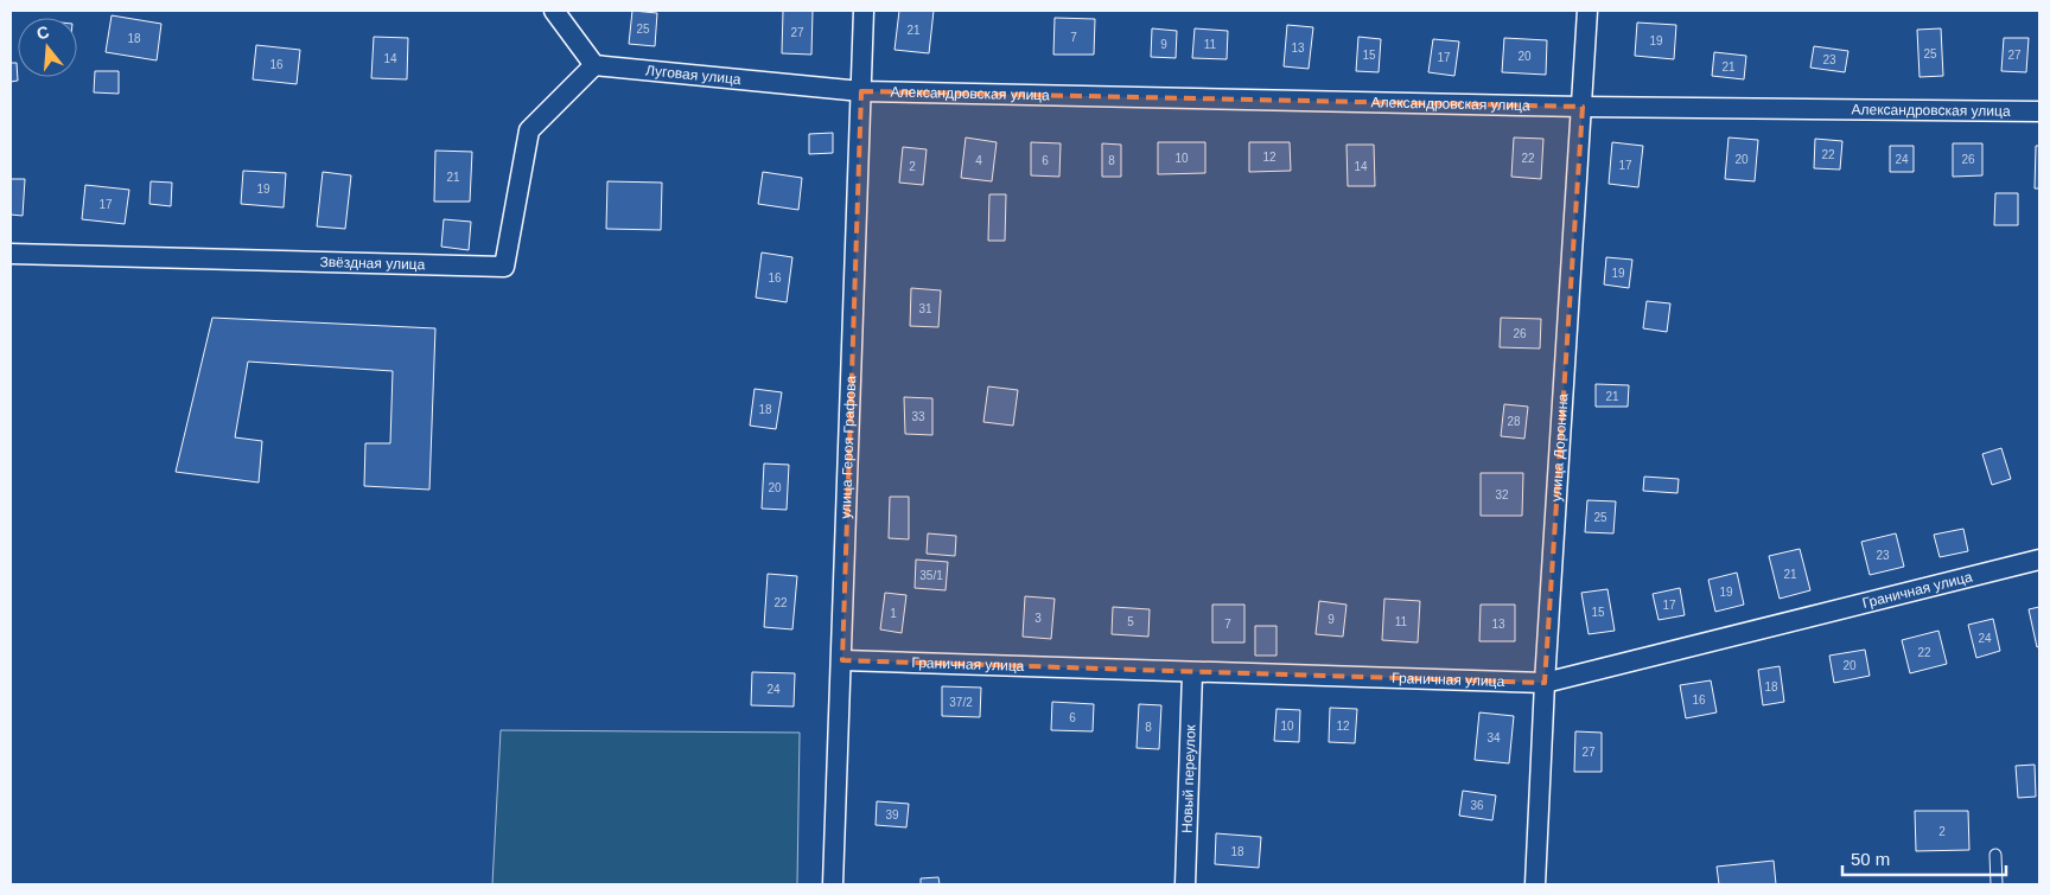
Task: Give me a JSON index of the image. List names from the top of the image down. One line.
{"streets":{"street":["Луговая улица","Александровская улица","Звёздная улица","улица Доронина","улица Героя Графова","Граничная улица","Новый переулок"]},"crossings":[["Луговая улица","Александровская улица"],["Луговая улица","Звёздная улица"],["Луговая улица","улица Героя Графова"],["Александровская улица","улица Доронина"],["Александровская улица","улица Героя Графова"],["улица Доронина","Граничная улица"],["улица Героя Графова","Граничная улица"],["Граничная улица","Новый переулок"]],"house_numbers":["25","21","27","7","18","19","9","11","13","25","15","27","20","17","14","23","16","21","22","12","10","22","20","24","26","4","6","8","17","2","14","21","19","17","19","16","31","26","21","18","33","28","20","32","25","23","21","35/1","19","22","17","15","1","3","9","5","11","7","13","24","22","20","18","24","16","37/2","6","10","12","8","34","27","36","39","2","18"],"scale_bar":"50 m","north":"top"}
